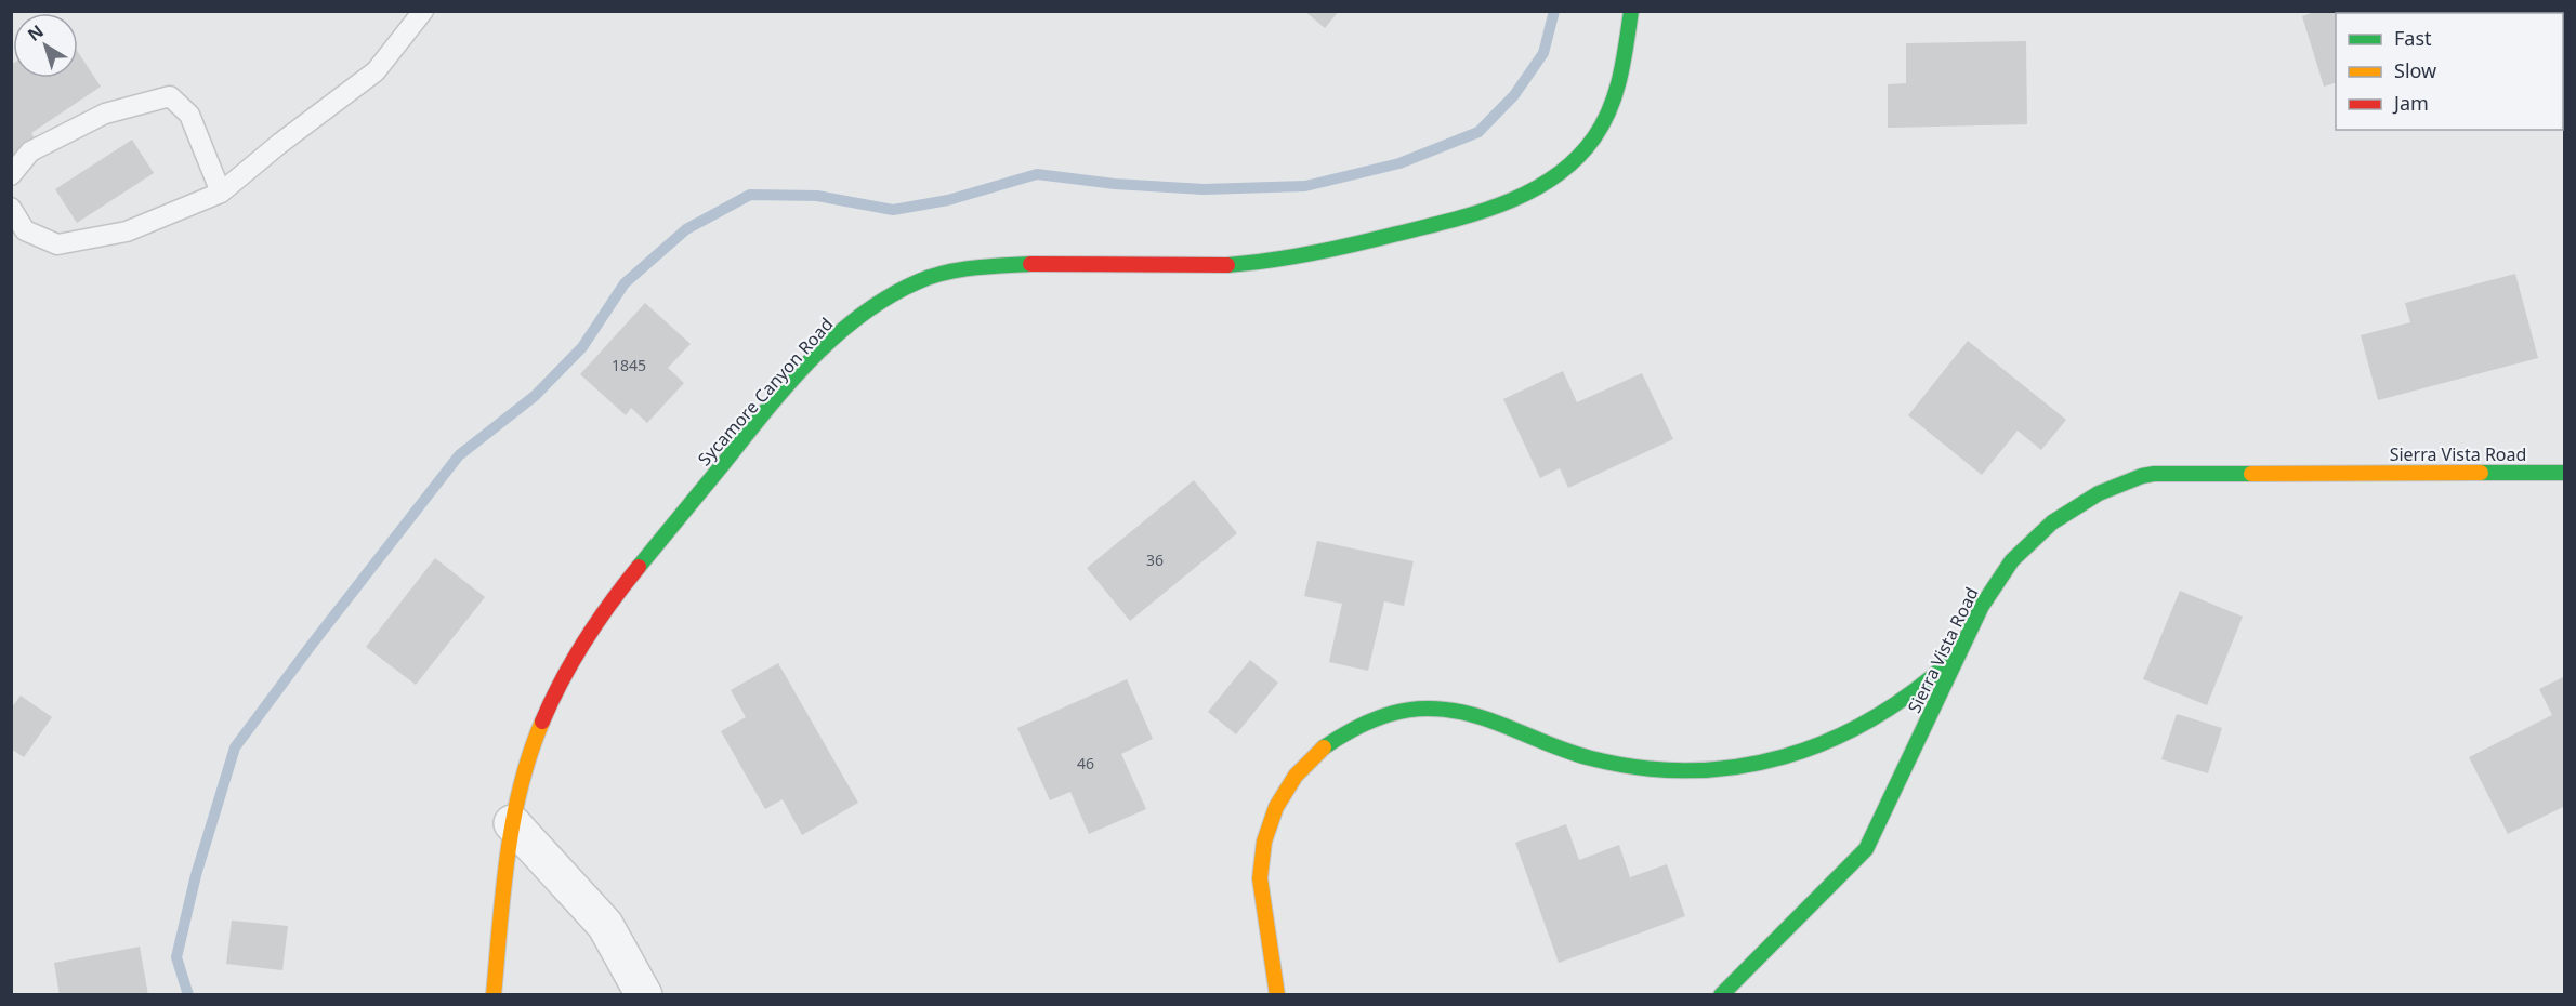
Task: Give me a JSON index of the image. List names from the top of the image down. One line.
{"streets":{"street":["Sycamore Canyon Road","Sierra Vista Road"]},"house_numbers":["1845","36","46"],"legend":["Fast","Slow","Jam"],"north":"top left"}
